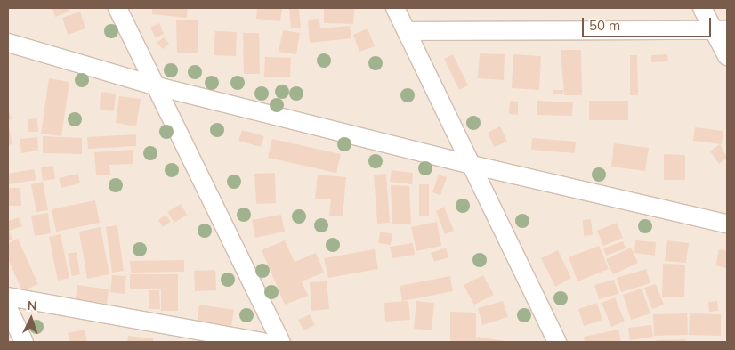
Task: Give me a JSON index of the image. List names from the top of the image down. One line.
{"scale_bar":"50 m","north":"top"}
